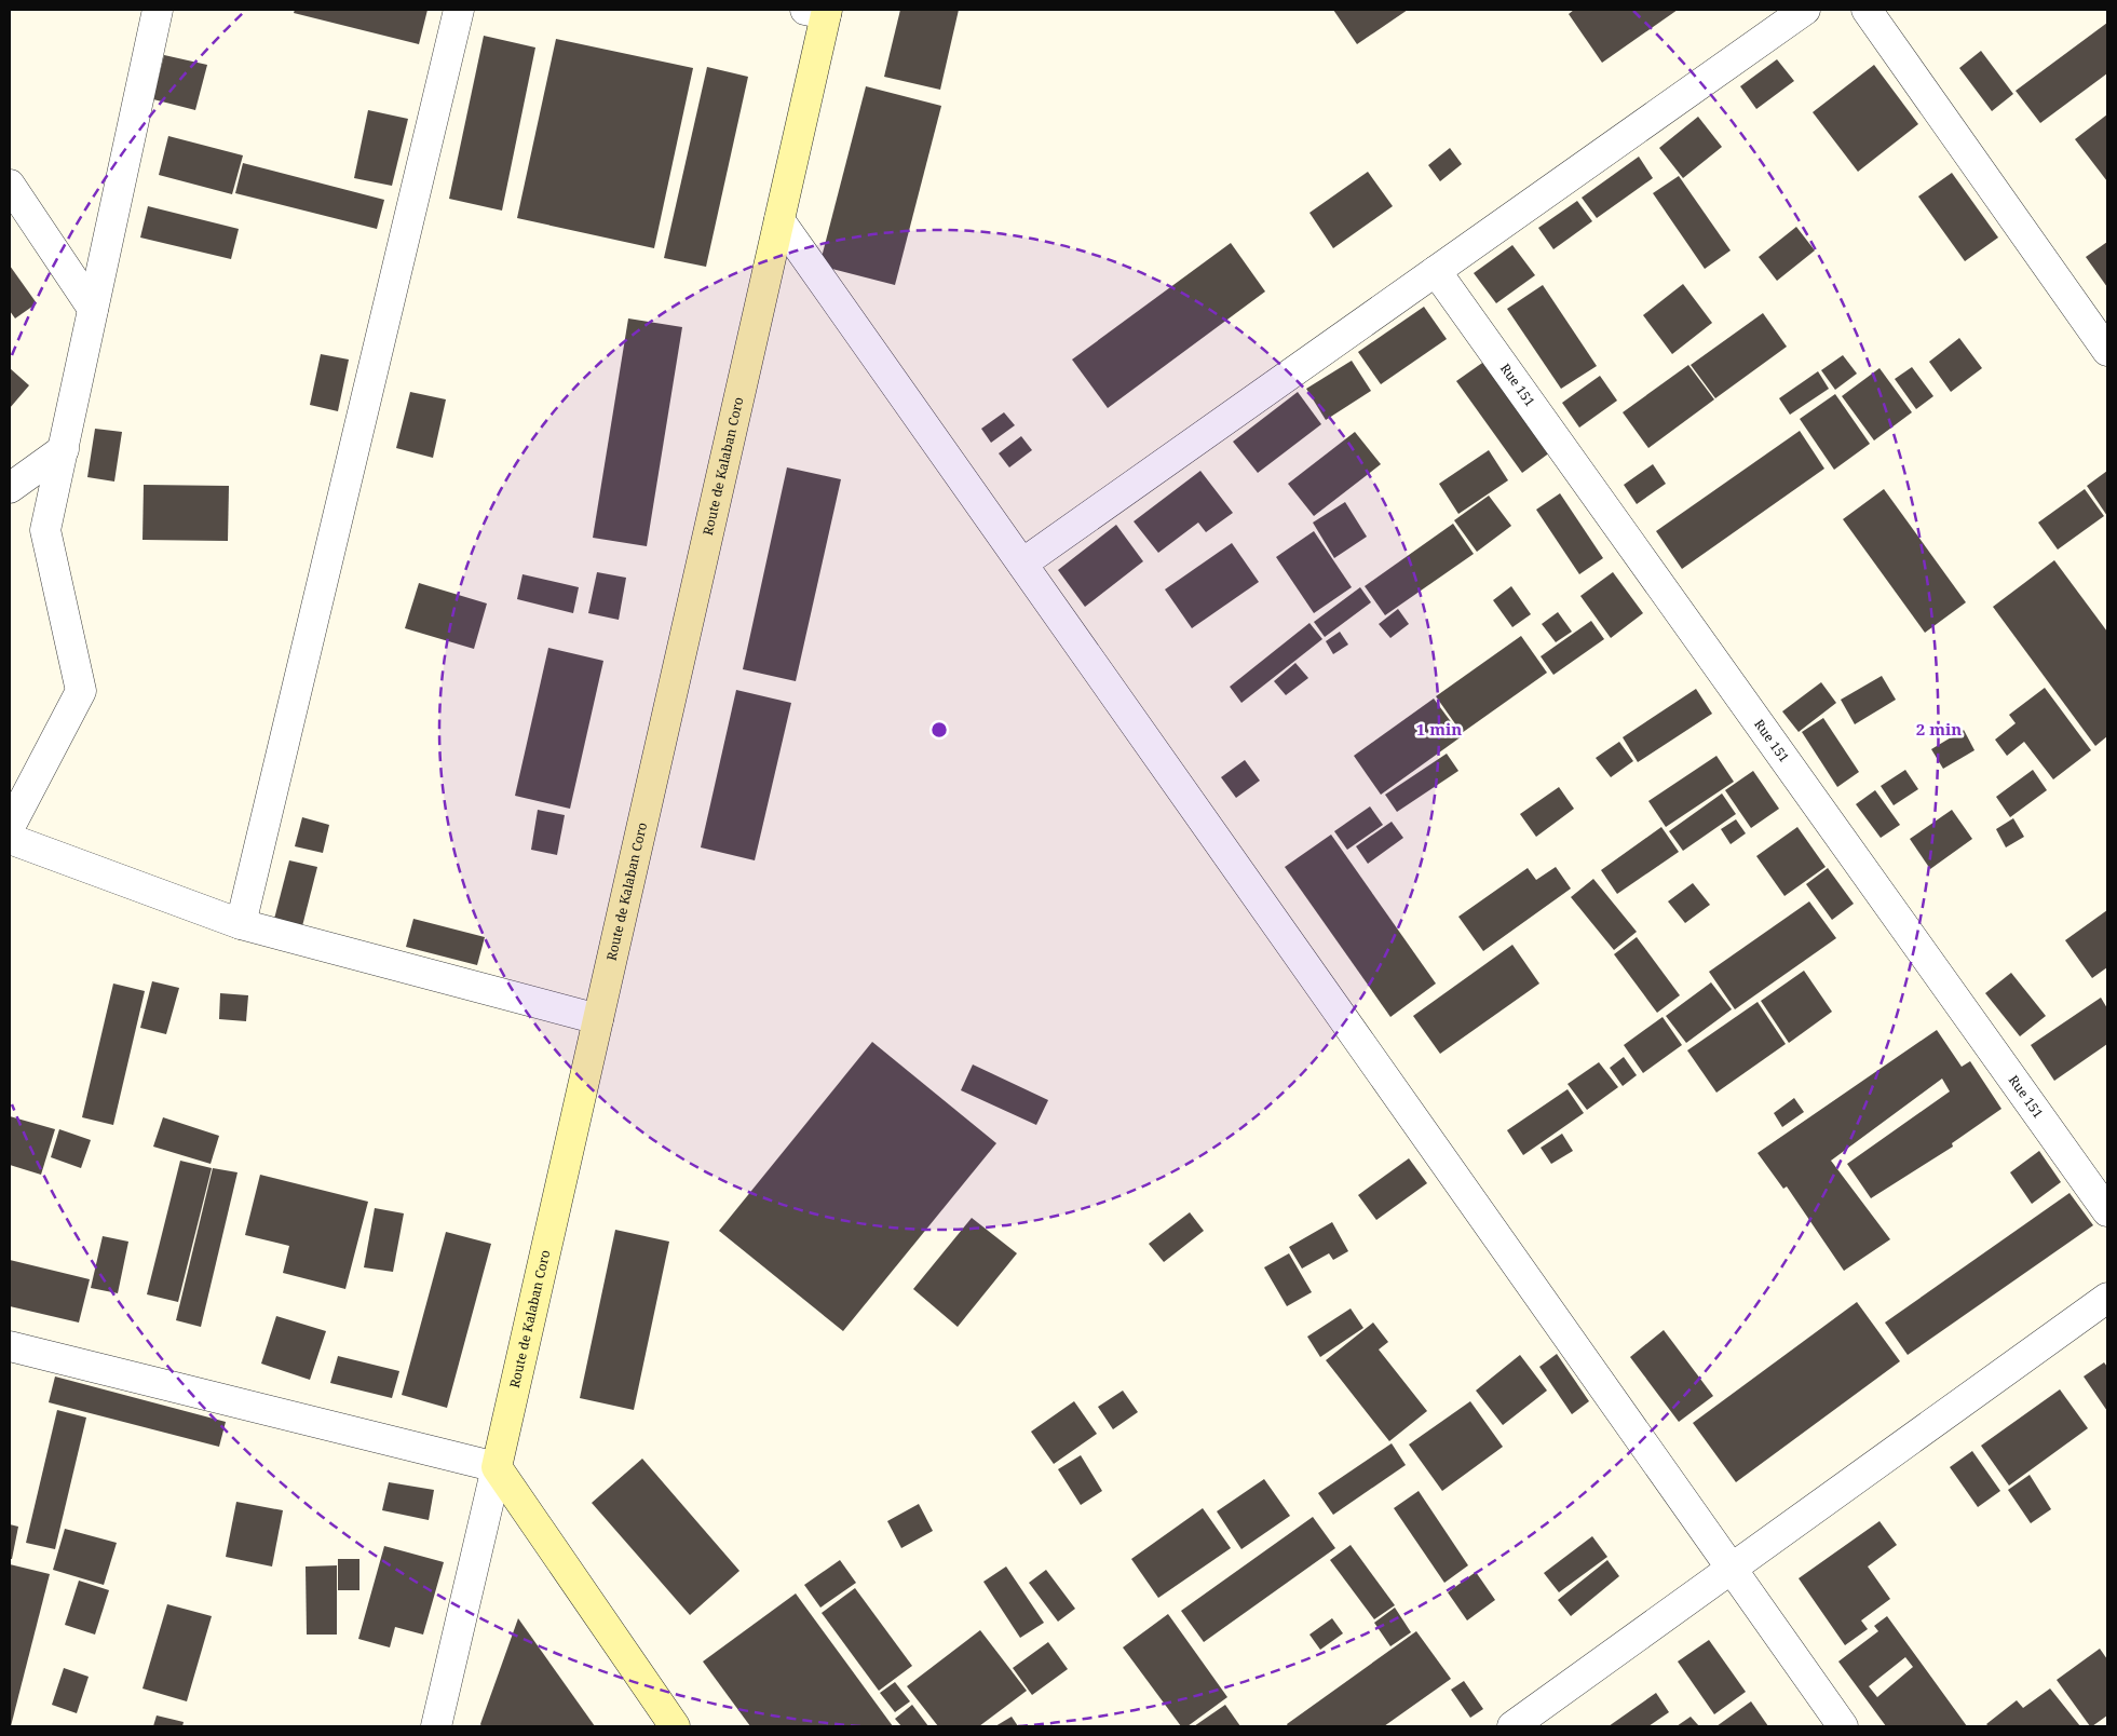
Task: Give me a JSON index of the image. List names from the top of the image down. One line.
{"streets":{"main road":["Route de Kalaban Coro"],"street":["Rue 151"]},"rings":["1 min","2 min"]}
